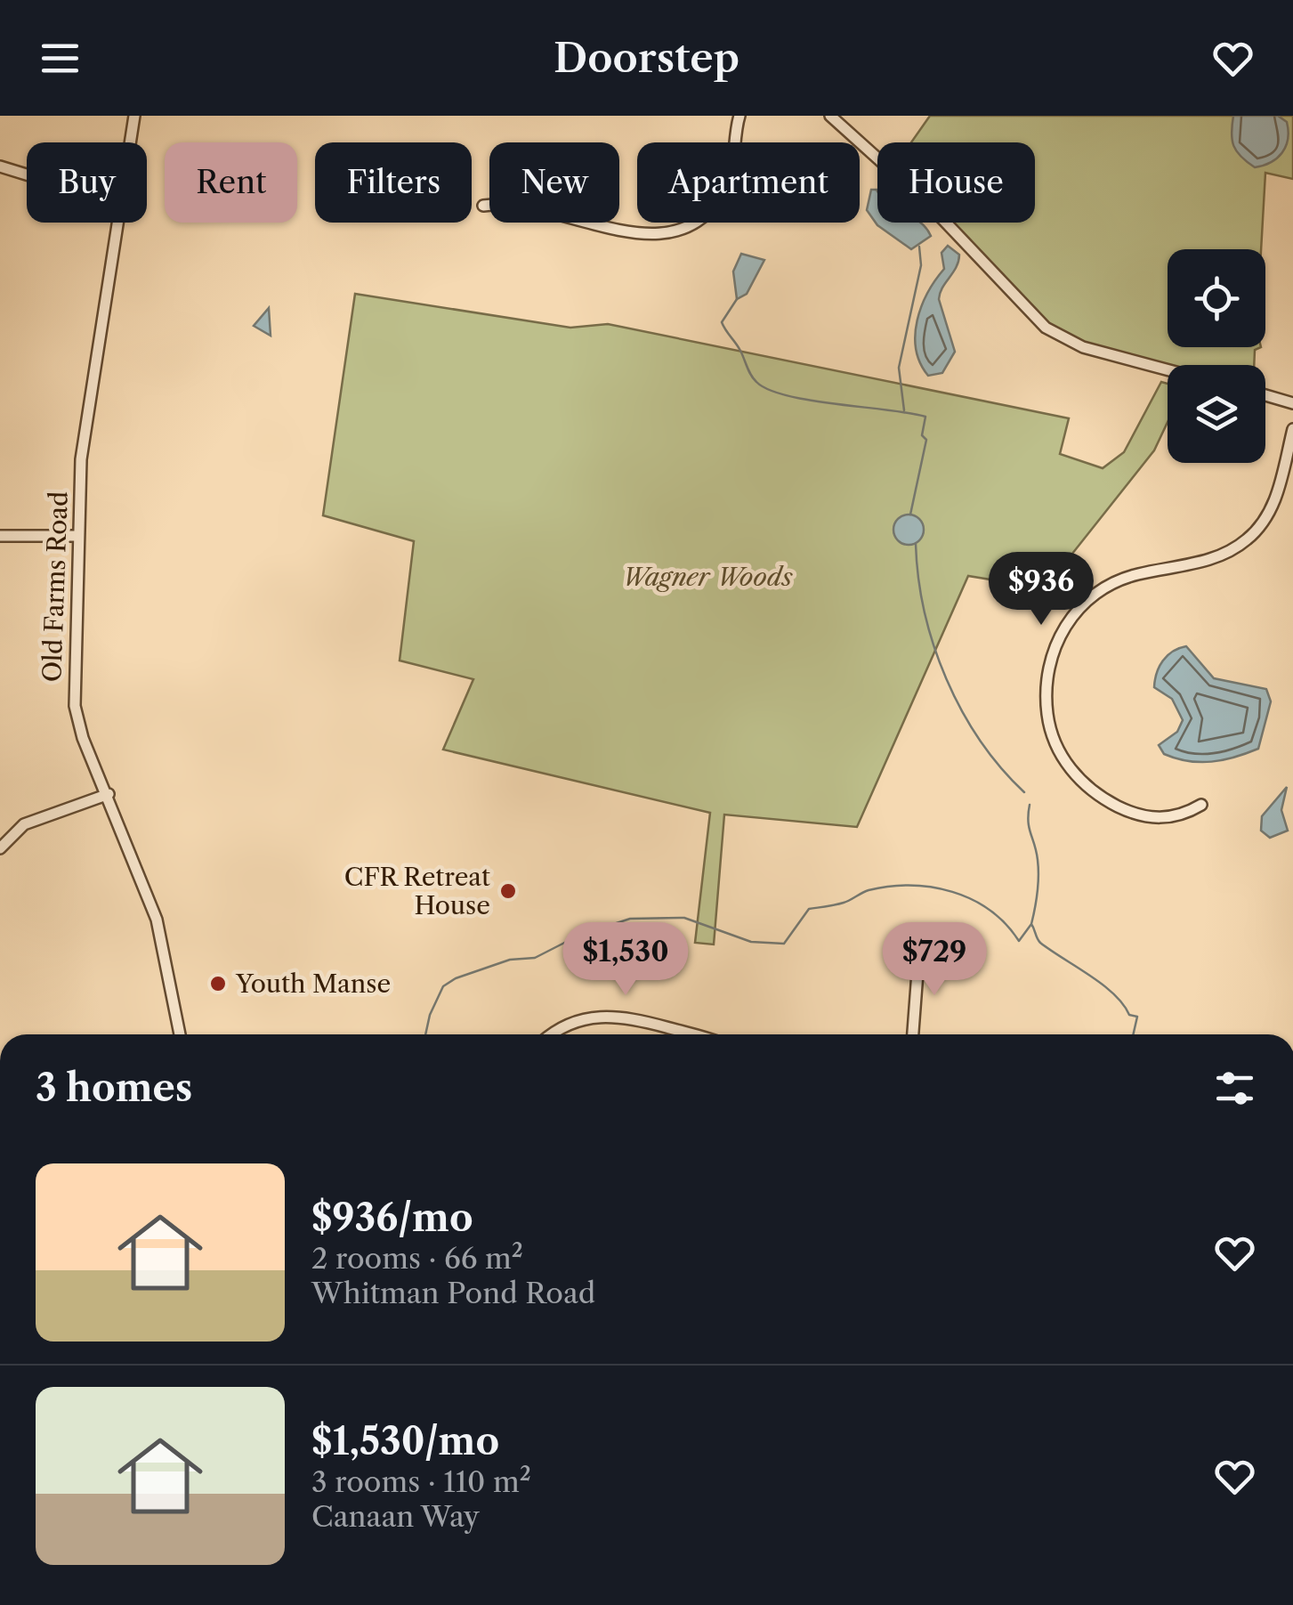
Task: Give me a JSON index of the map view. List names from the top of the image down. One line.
{"streets":{"street":["Old Farms Road"]},"parks":["Wagner Woods"],"places":["CFR Retreat House","Youth Manse"],"page":{"header":"Doorstep","chip":["Buy","Rent","Filters","New","Apartment","House"],"price":["$936","$1,530","$729"],"heading":"3 homes","list":[{"name":"$936/mo","note":"2 rooms · 66 m² · Whitman Pond Road"},{"name":"$1,530/mo","note":"3 rooms · 110 m² · Canaan Way"}]}}
